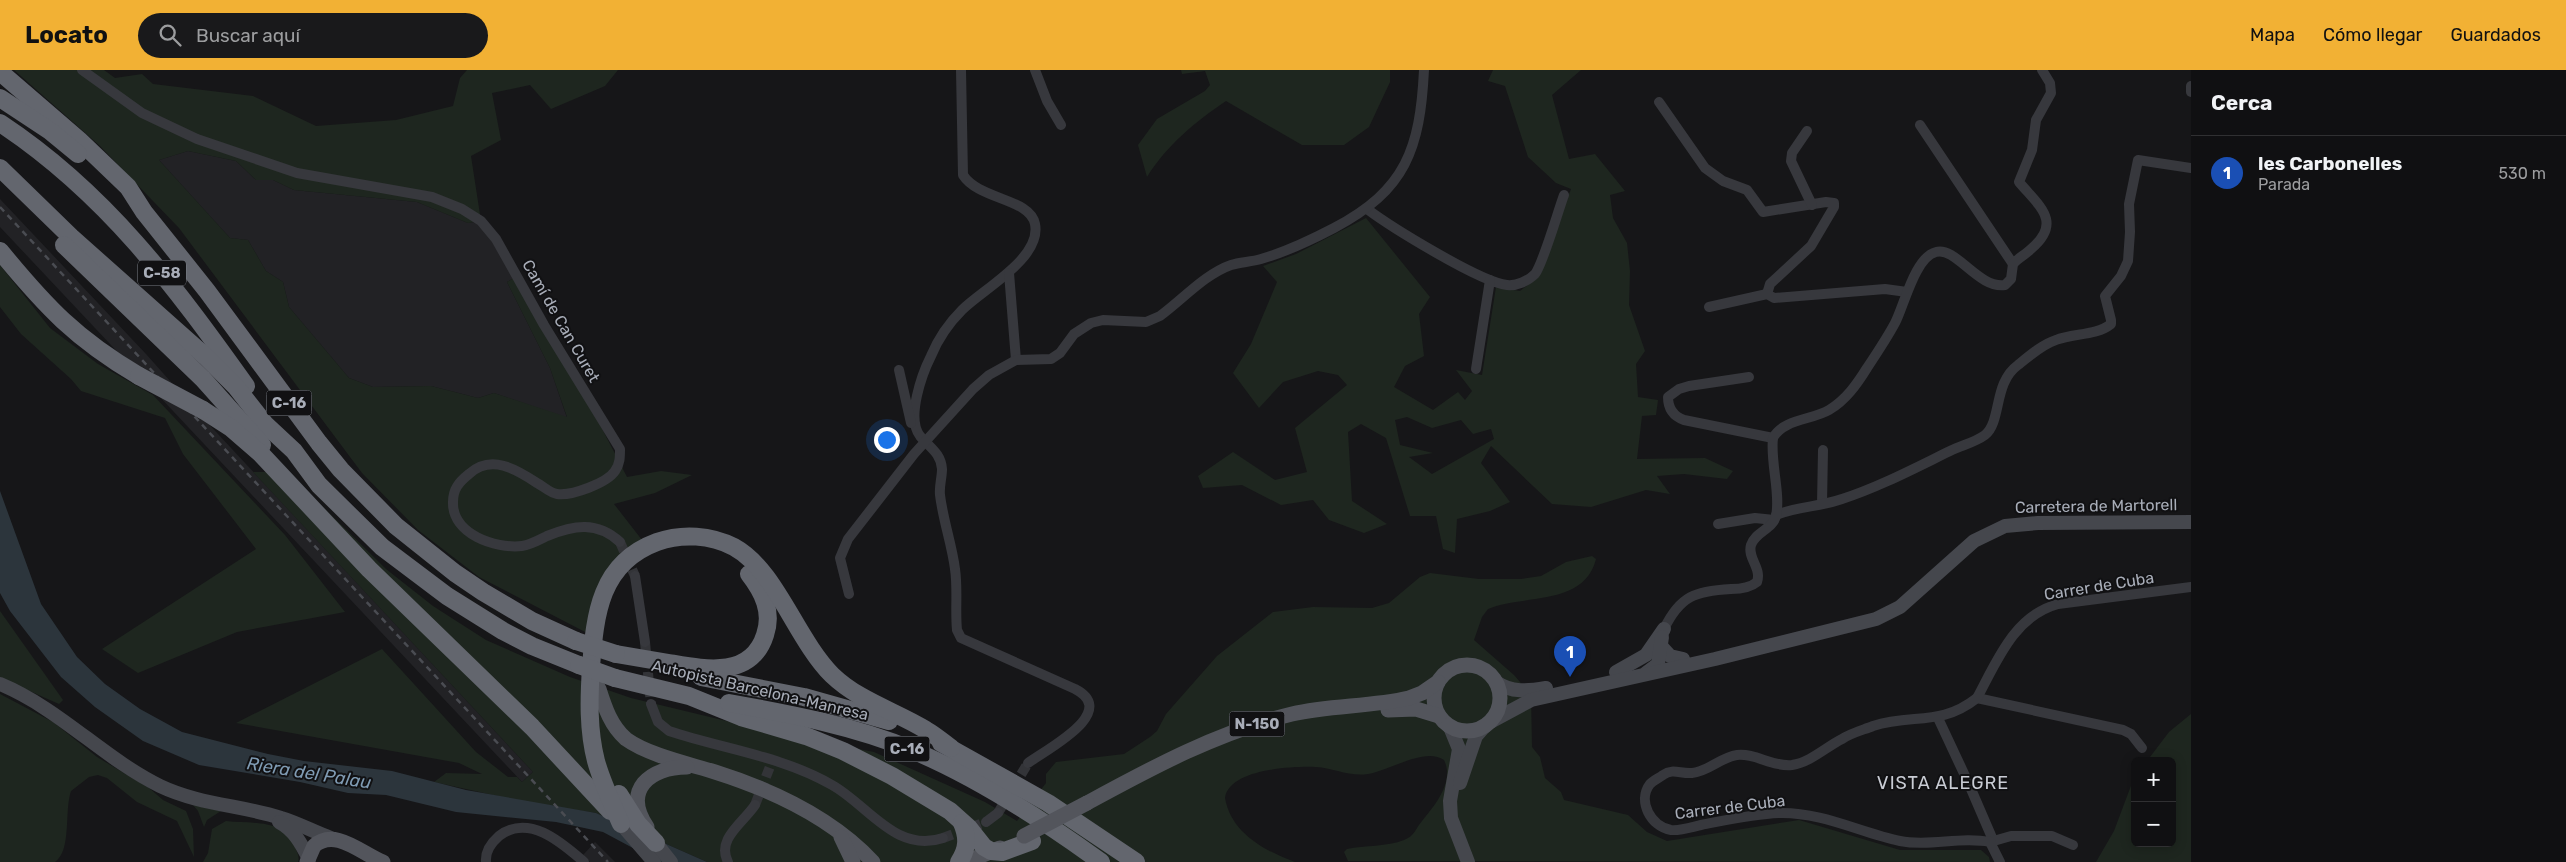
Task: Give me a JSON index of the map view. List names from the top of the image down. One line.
{"streets":{"highway":["C-58","C-16","Autopista Barcelona-Manresa"],"main road":["Carretera de Martorell","N-150"],"street":["Camí de Can Curet","Carrer de Cuba"]},"crossings":[["C-58","C-16"],["C-16","Autopista Barcelona-Manresa"],["Carretera de Martorell","N-150"]],"districts":["VISTA ALEGRE"],"water":["Riera del Palau"],"page":{"header":"Locato","search":"Buscar aquí","nav":["Mapa","Cómo llegar","Guardados"],"heading":"Cerca","list":[{"mark":"1","name":"les Carbonelles","note":"Parada","value":"530 m"}],"pins":"1","map_buttons":["+","−"]}}
